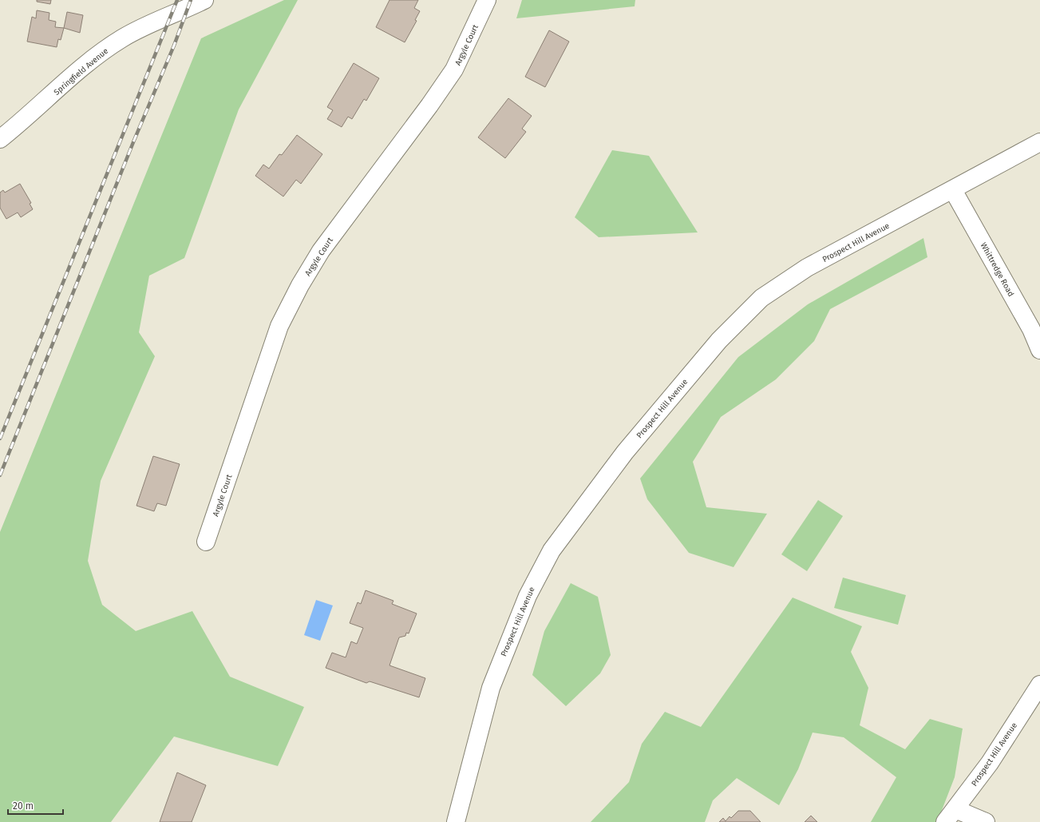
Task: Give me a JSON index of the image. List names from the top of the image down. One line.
{"streets":{"street":["Argyle Court","Springfield Avenue","Prospect Hill Avenue","Whittredge Road"]},"crossings":[["Prospect Hill Avenue","Whittredge Road"]],"scale_bar":"20 m"}
